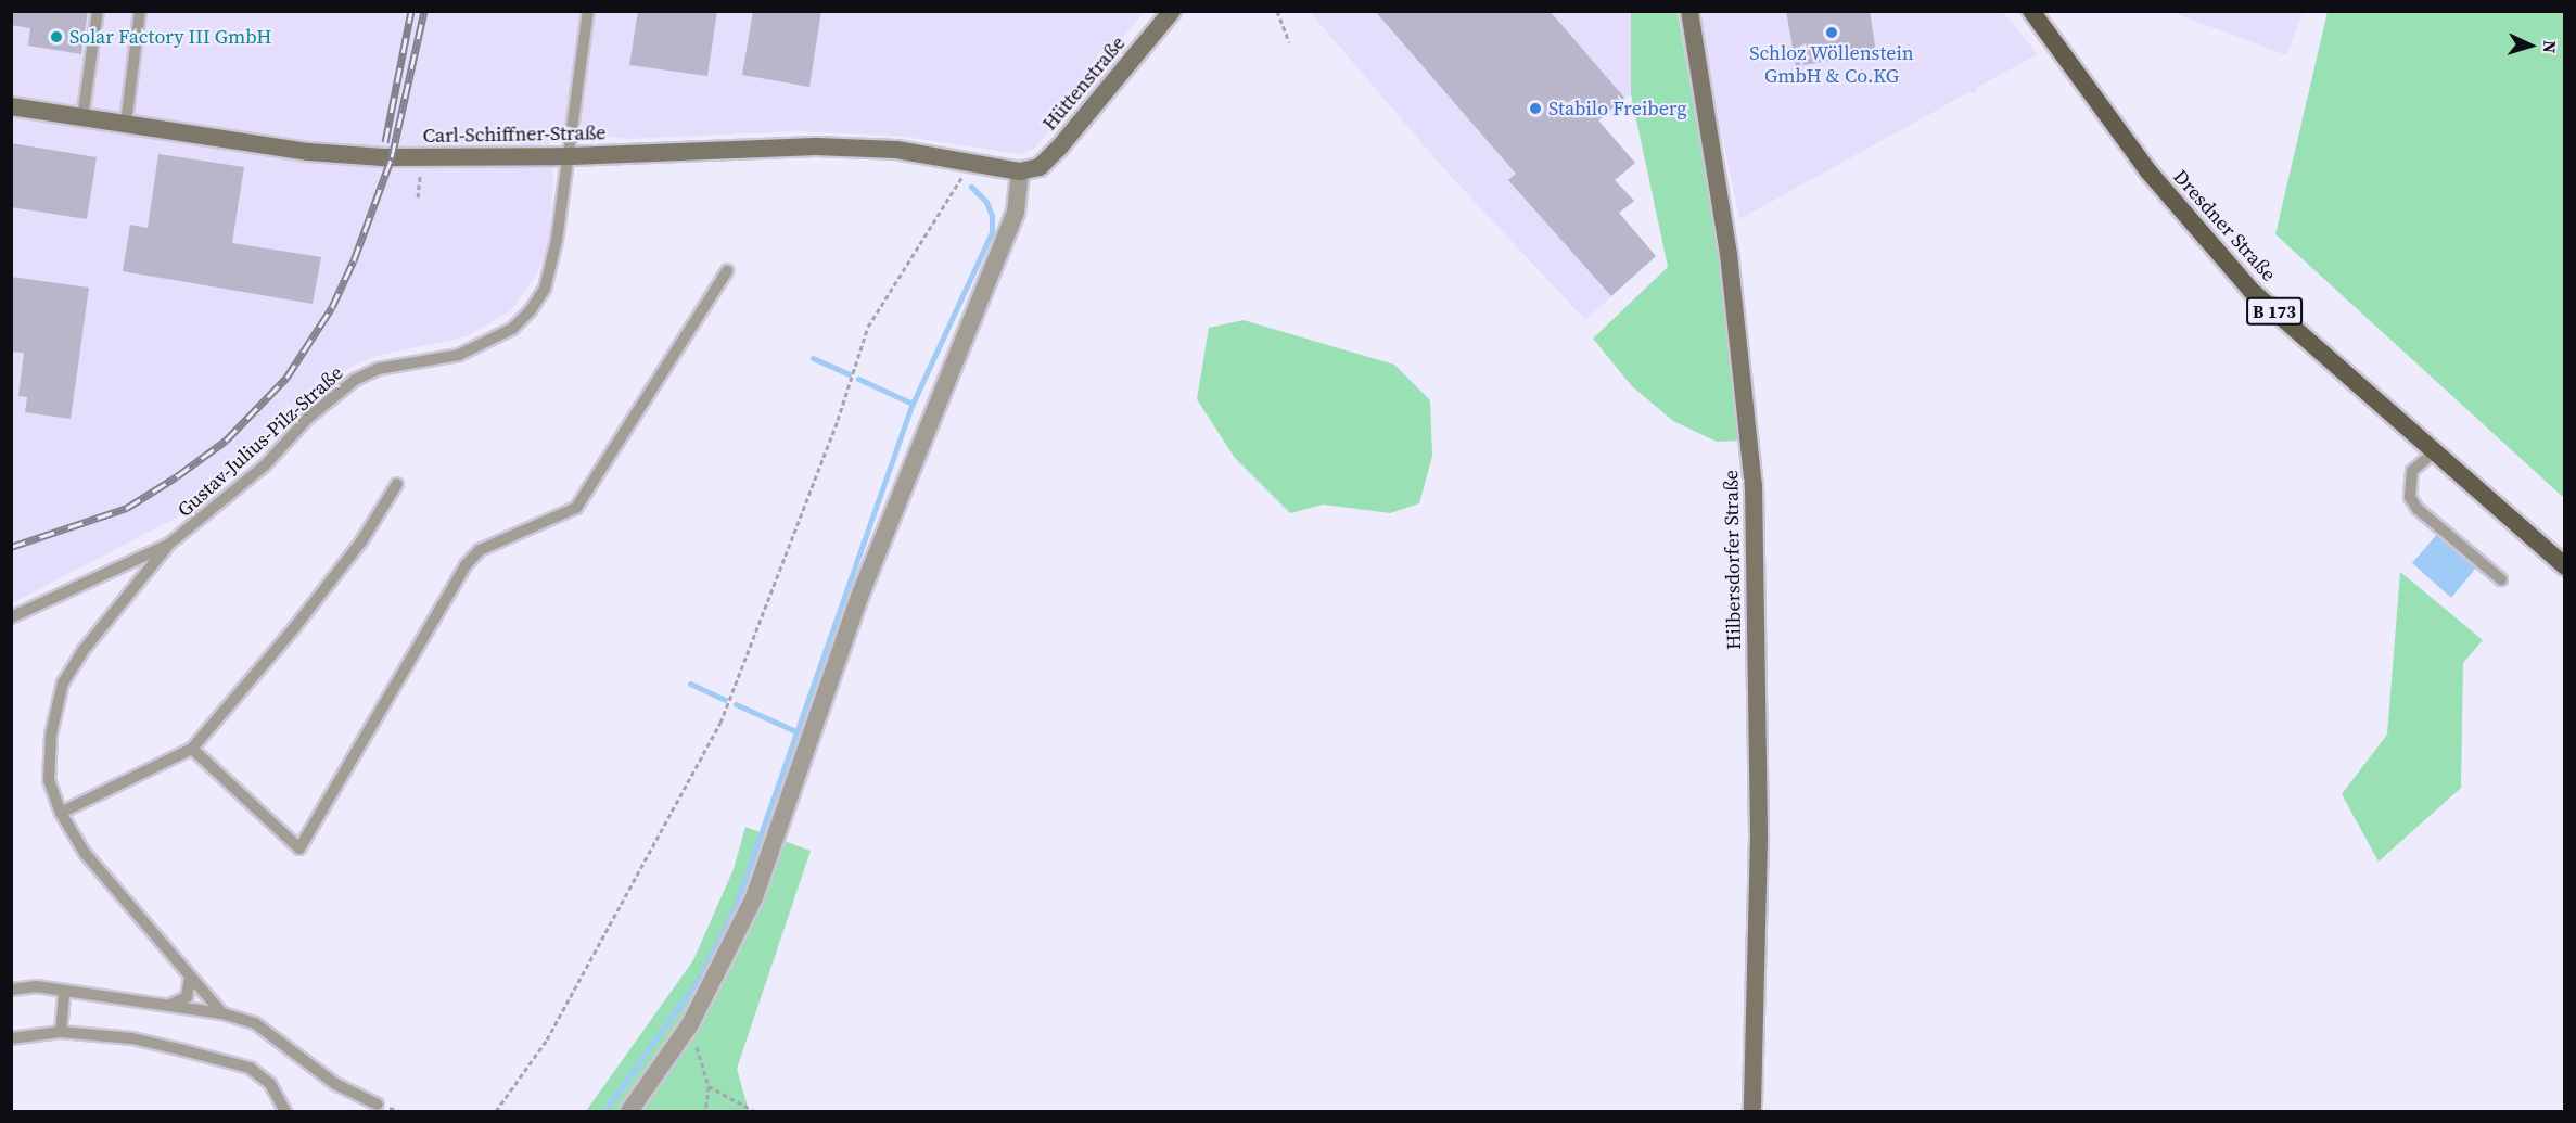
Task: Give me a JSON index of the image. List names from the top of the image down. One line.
{"streets":{"main road":["Hüttenstraße","Carl-Schiffner-Straße","Dresdner Straße","B 173","Hilbersdorfer Straße"],"lane":["Gustav-Julius-Pilz-Straße"]},"crossings":[["Hüttenstraße","Carl-Schiffner-Straße"],["Carl-Schiffner-Straße","Gustav-Julius-Pilz-Straße"]],"places":["Schloz Wöllenstein GmbH & Co.KG","Solar Factory III GmbH","Stabilo Freiberg"],"north":"right"}
